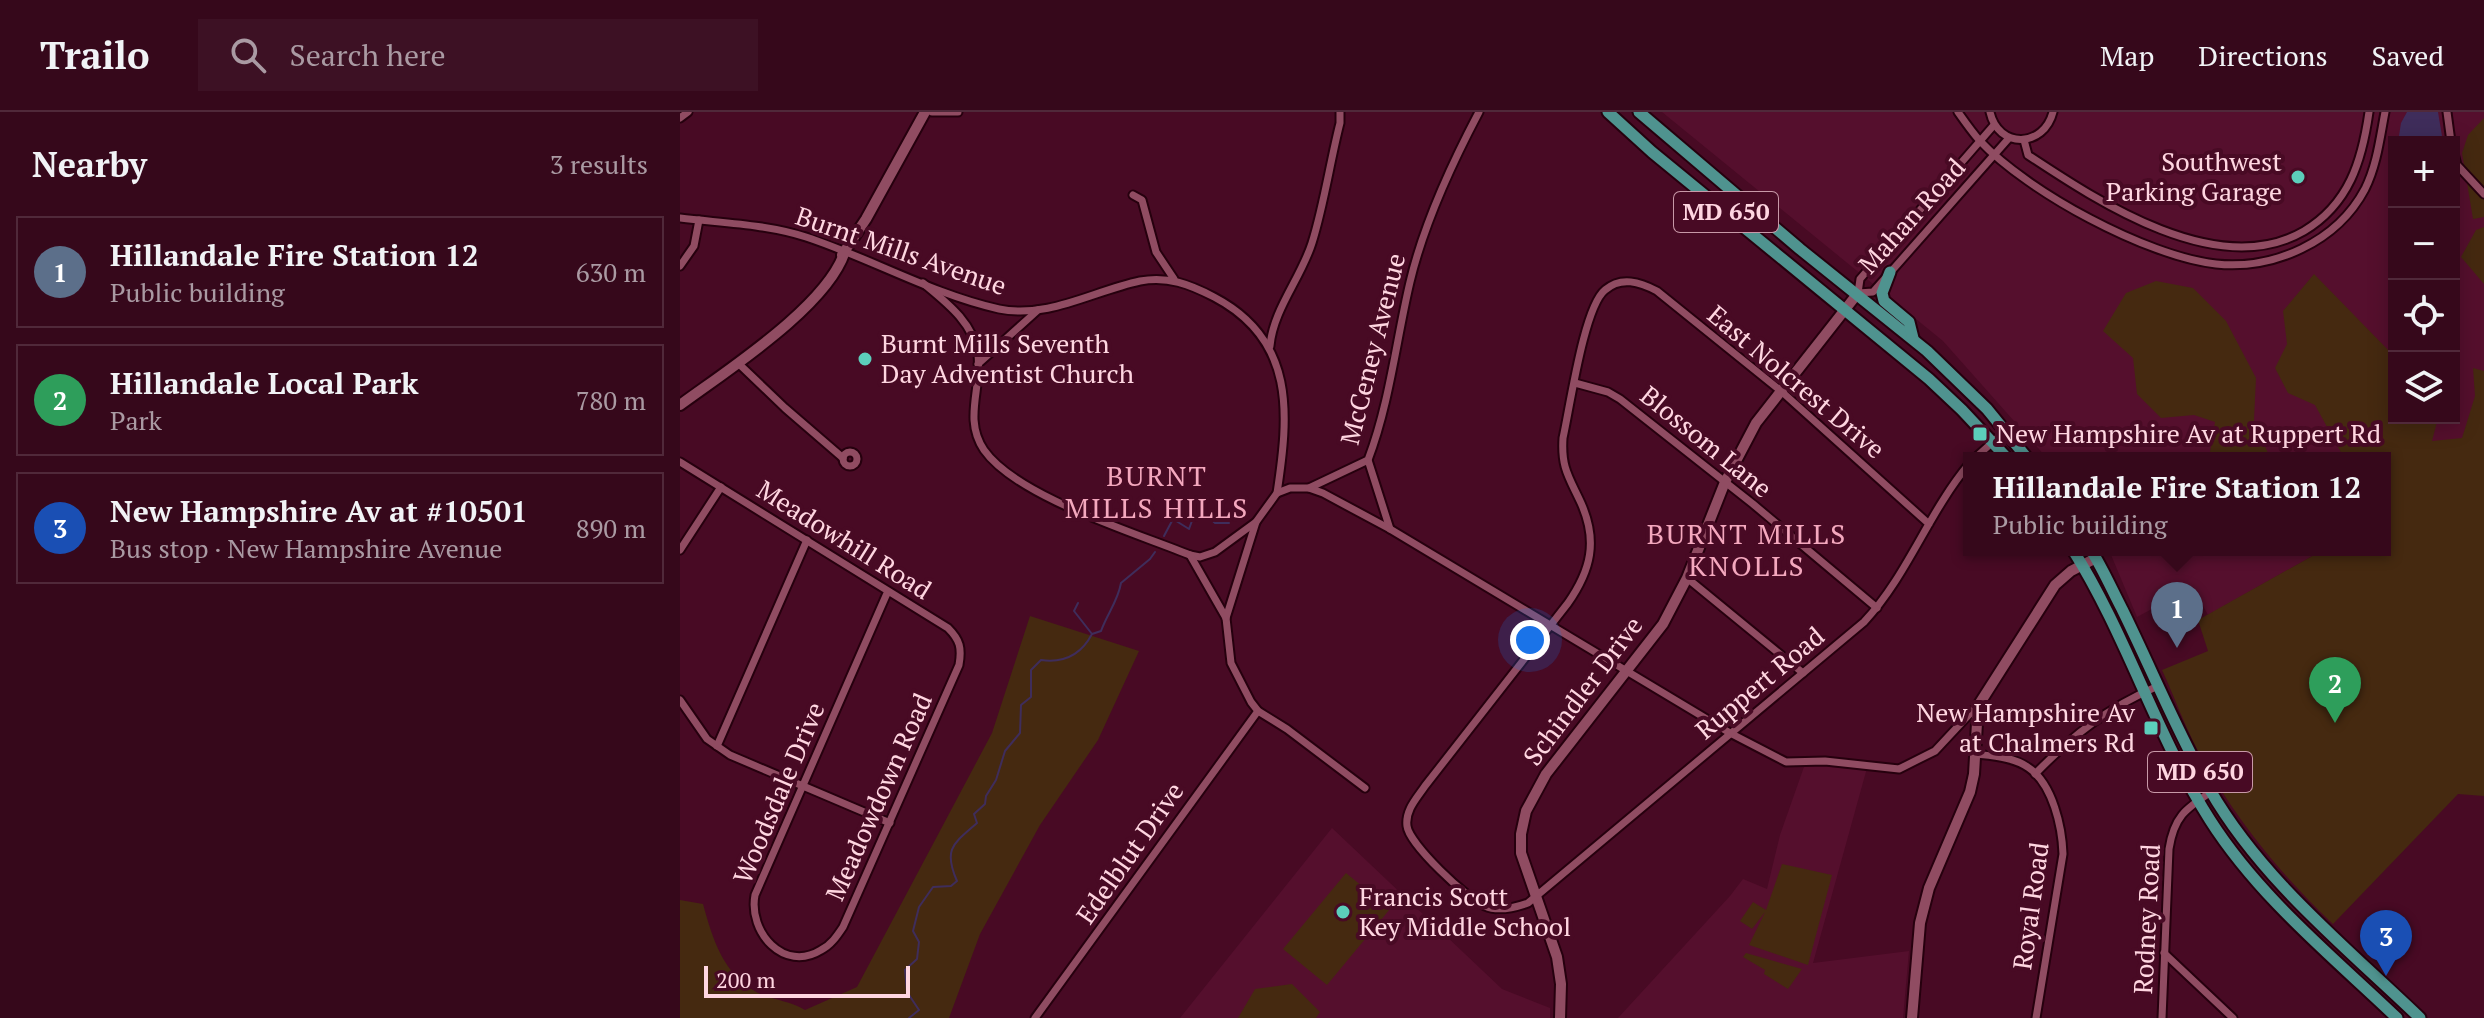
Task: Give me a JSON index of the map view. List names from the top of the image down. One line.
{"streets":{"main road":["MD 650"],"street":["Mahan Road","Burnt Mills Avenue","McCeney Avenue","East Nolcrest Drive","Blossom Lane","Meadowhill Road","Ruppert Road","Schindler Drive","Woodsdale Drive","Meadowdown Road","Edelblut Drive","Royal Road","Rodney Road"]},"crossings":[["MD 650","Mahan Road"],["MD 650","Schindler Drive"],["MD 650","Rodney Road"],["Mahan Road","Schindler Drive"],["East Nolcrest Drive","Blossom Lane"],["East Nolcrest Drive","Ruppert Road"],["East Nolcrest Drive","Schindler Drive"],["Blossom Lane","Ruppert Road"],["Blossom Lane","Schindler Drive"],["Meadowhill Road","Woodsdale Drive"],["Meadowhill Road","Meadowdown Road"],["Ruppert Road","Schindler Drive"],["Woodsdale Drive","Meadowdown Road"]],"districts":["BURNT MILLS HILLS","BURNT MILLS KNOLLS"],"places":{"other":["Southwest Parking Garage","Burnt Mills Seventh Day Adventist Church","Francis Scott Key Middle School"],"transit":["New Hampshire Av at Ruppert Rd","New Hampshire Av at Chalmers Rd"]},"scale_bar":"200 m","page":{"header":"Trailo","search":"Search here","nav":["Map","Directions","Saved"],"heading":["Nearby","3 results"],"map_buttons":["+","−"],"list":[{"mark":"1","name":"Hillandale Fire Station 12","note":"Public building","value":"630 m"},{"mark":"2","name":"Hillandale Local Park","note":"Park","value":"780 m"},{"mark":"3","name":"New Hampshire Av at #10501","note":"Bus stop · New Hampshire Avenue","value":"890 m"}],"popup":["Hillandale Fire Station 12","Public building"],"pins":["1","2","3"],"scale":"200 m"}}
